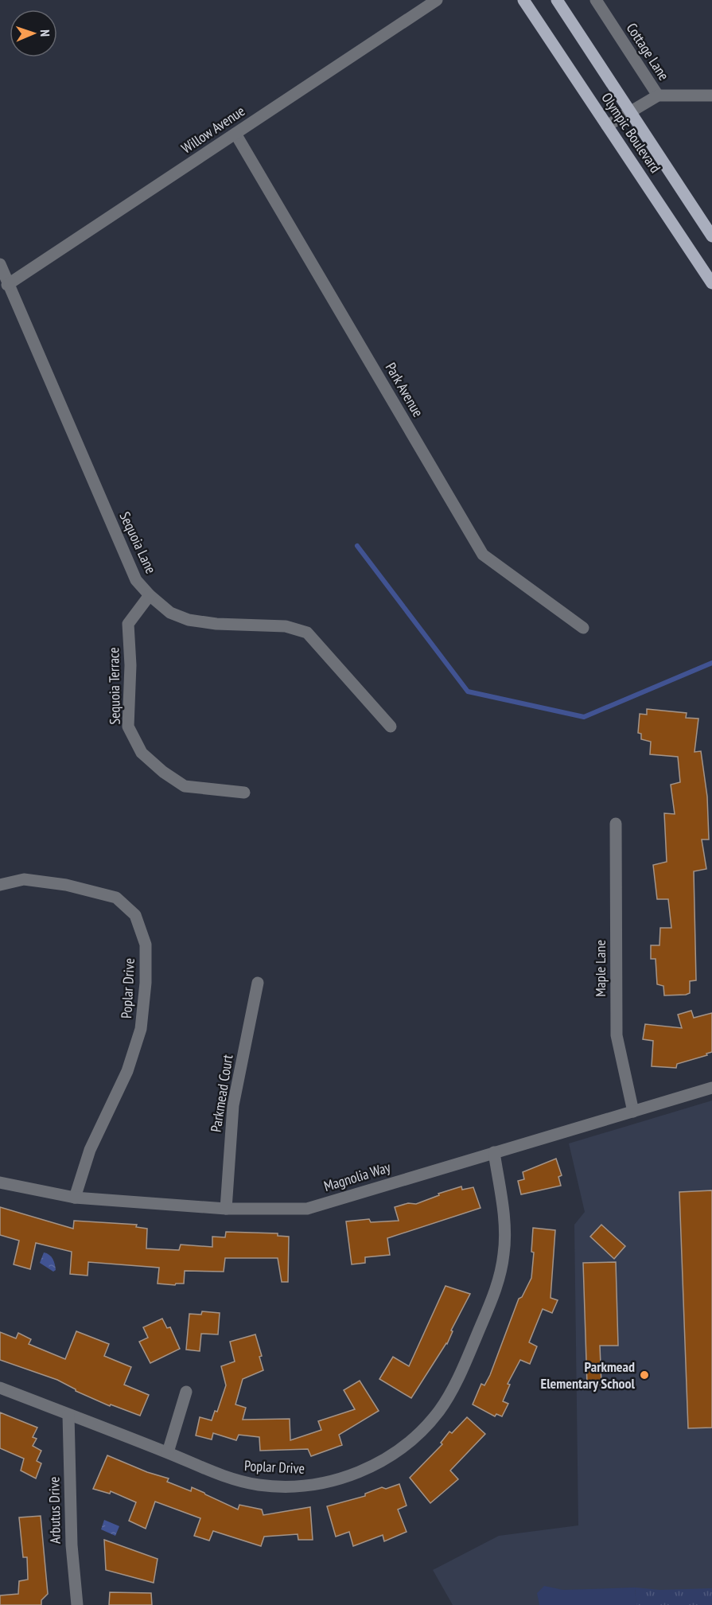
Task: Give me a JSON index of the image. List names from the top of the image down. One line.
{"streets":{"main road":["Olympic Boulevard"],"street":["Cottage Lane","Willow Avenue","Park Avenue","Sequoia Lane","Sequoia Terrace","Maple Lane","Poplar Drive","Parkmead Court","Magnolia Way","Arbutus Drive"]},"crossings":[["Willow Avenue","Park Avenue"],["Willow Avenue","Sequoia Lane"],["Sequoia Lane","Sequoia Terrace"],["Maple Lane","Magnolia Way"],["Poplar Drive","Magnolia Way"],["Poplar Drive","Arbutus Drive"],["Parkmead Court","Magnolia Way"]],"places":["Parkmead Elementary School"],"north":"right"}
